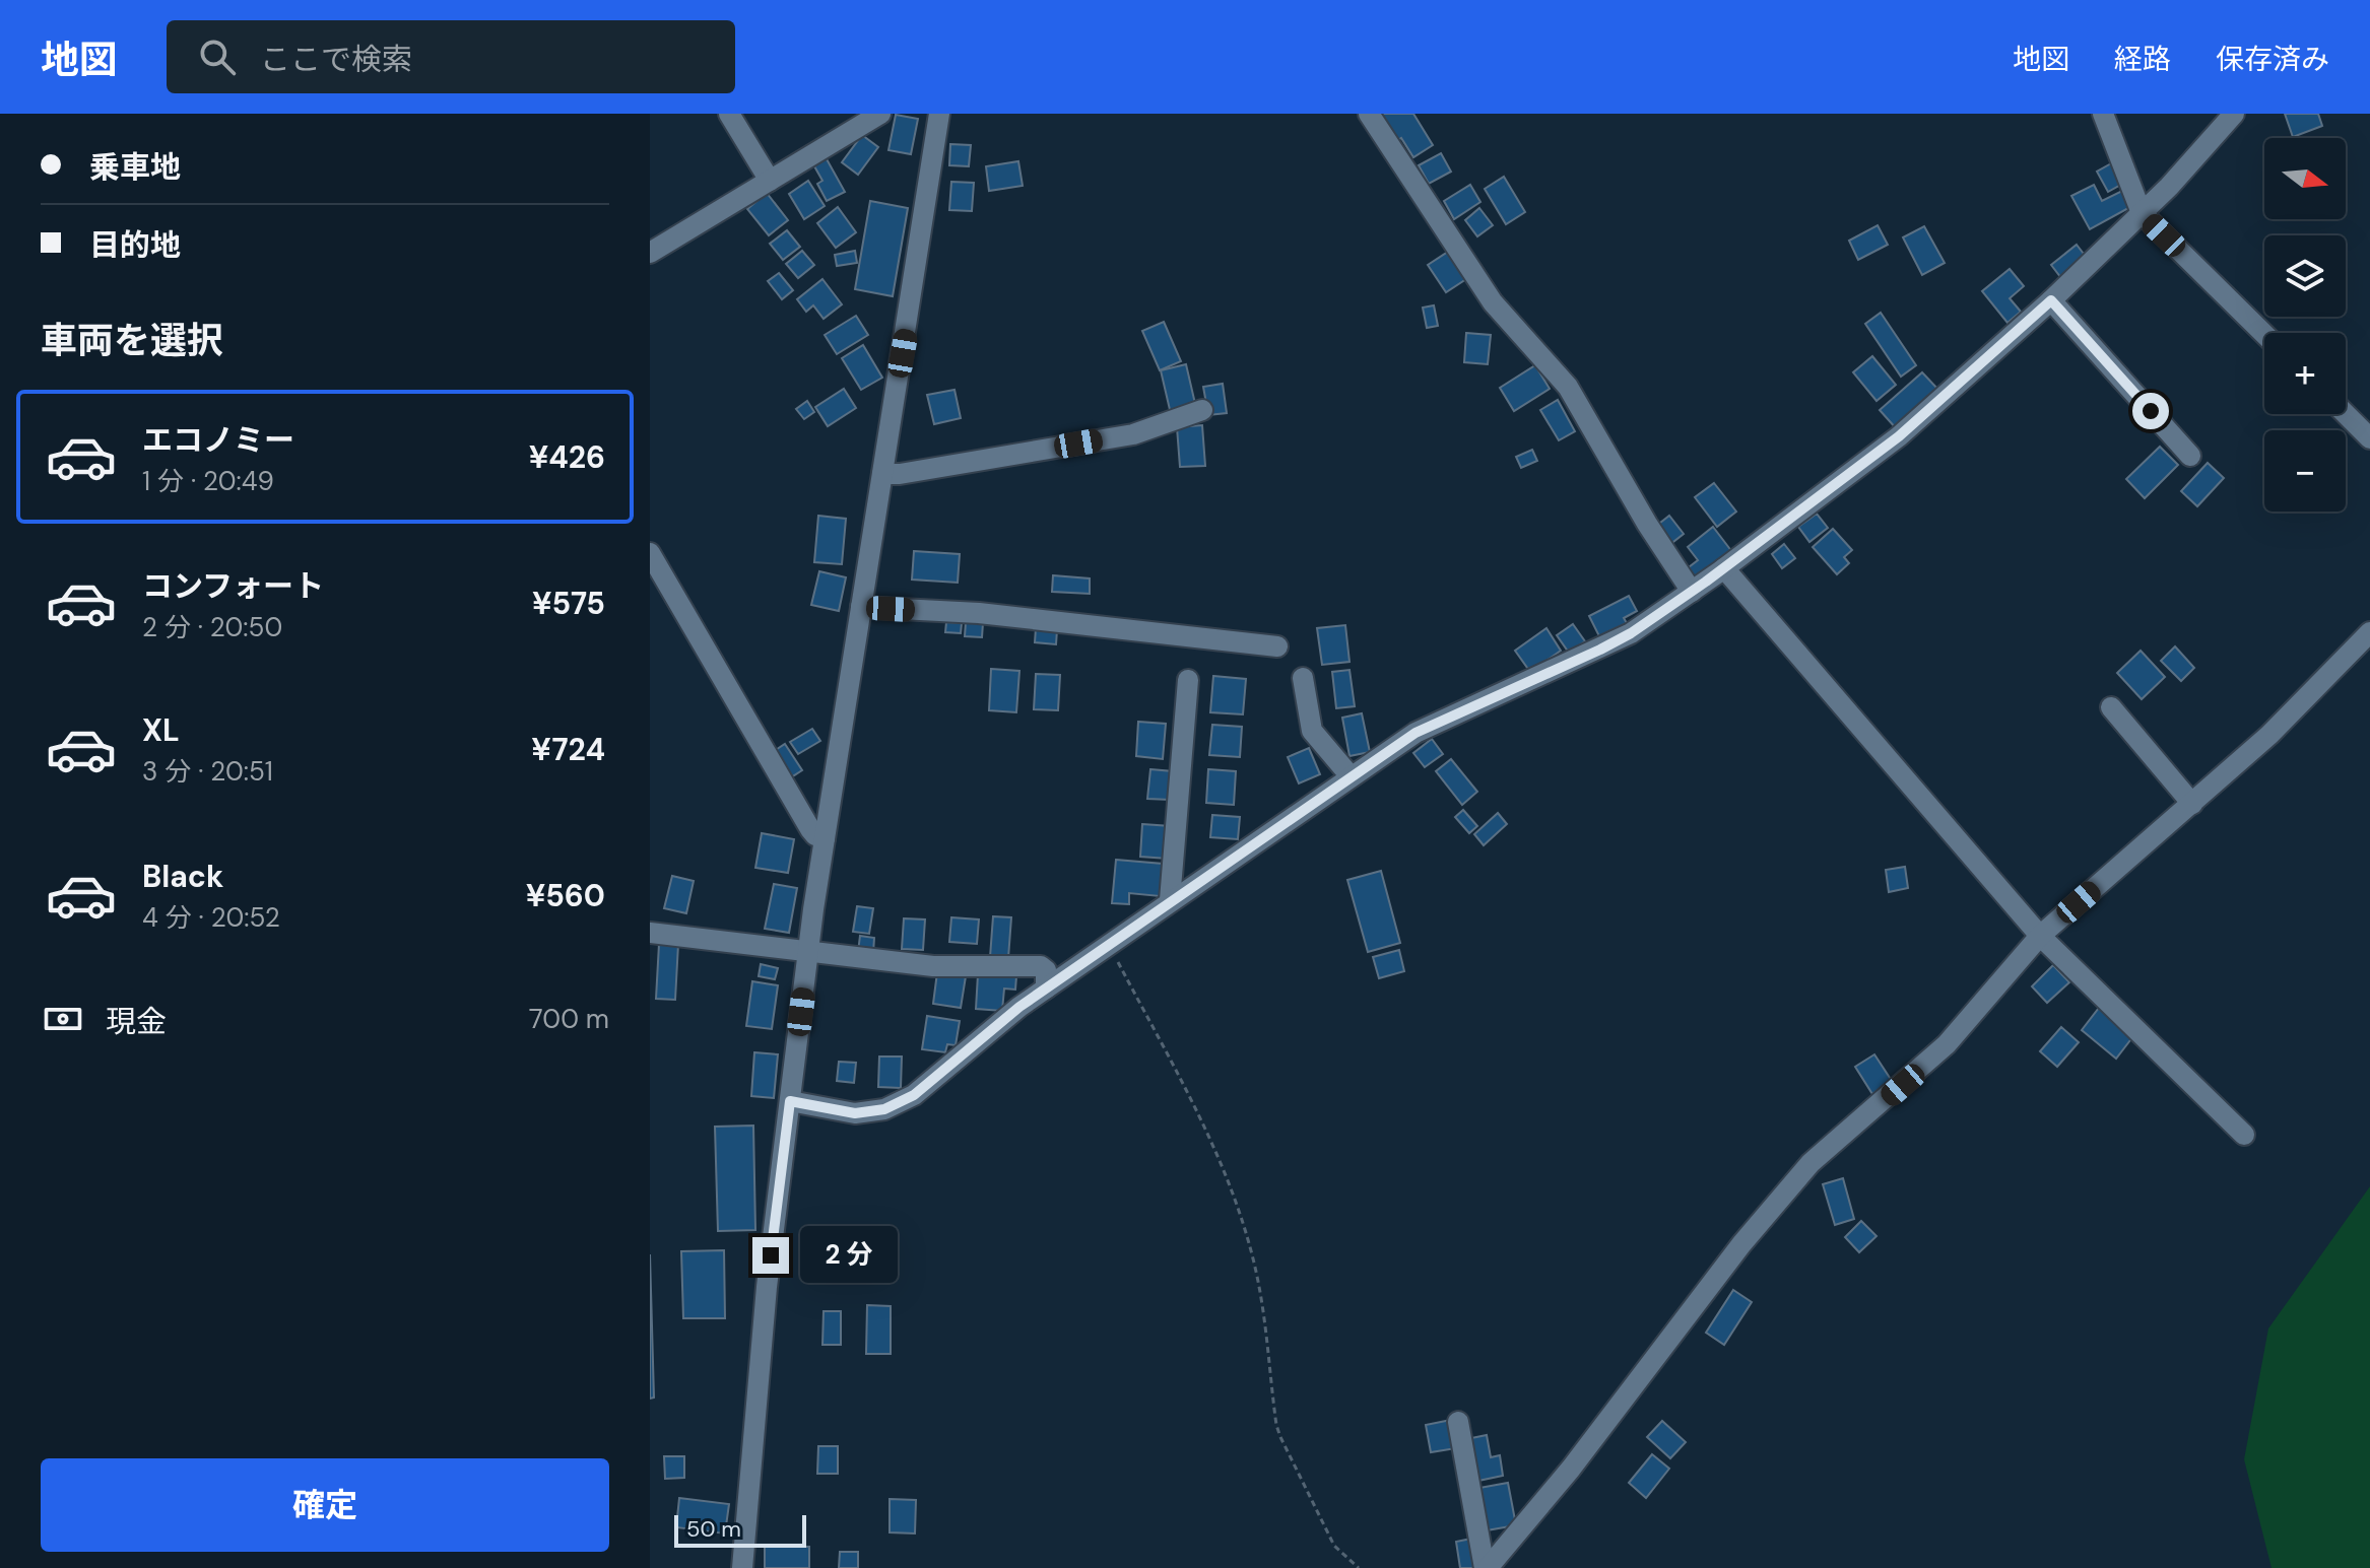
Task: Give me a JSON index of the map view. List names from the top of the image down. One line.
{"scale_bar":"50 m","north":"right","page":{"header":"地図","search":"ここで検索","nav":["地図","経路","保存済み"],"banner":["乗車地","目的地"],"map_buttons":["+","−"],"heading":"車両を選択","list":[{"name":"エコノミー","note":"1 分 · 20:49","value":"¥426"},{"name":"コンフォート","note":"2 分 · 20:50","value":"¥575"},{"name":"XL","note":"3 分 · 20:51","value":"¥724"},{"name":"Black","note":"4 分 · 20:52","value":"¥560"}],"pay":["現金","700 m"],"bubble":"2 分","buttons":"確定","scale":"50 m"}}
